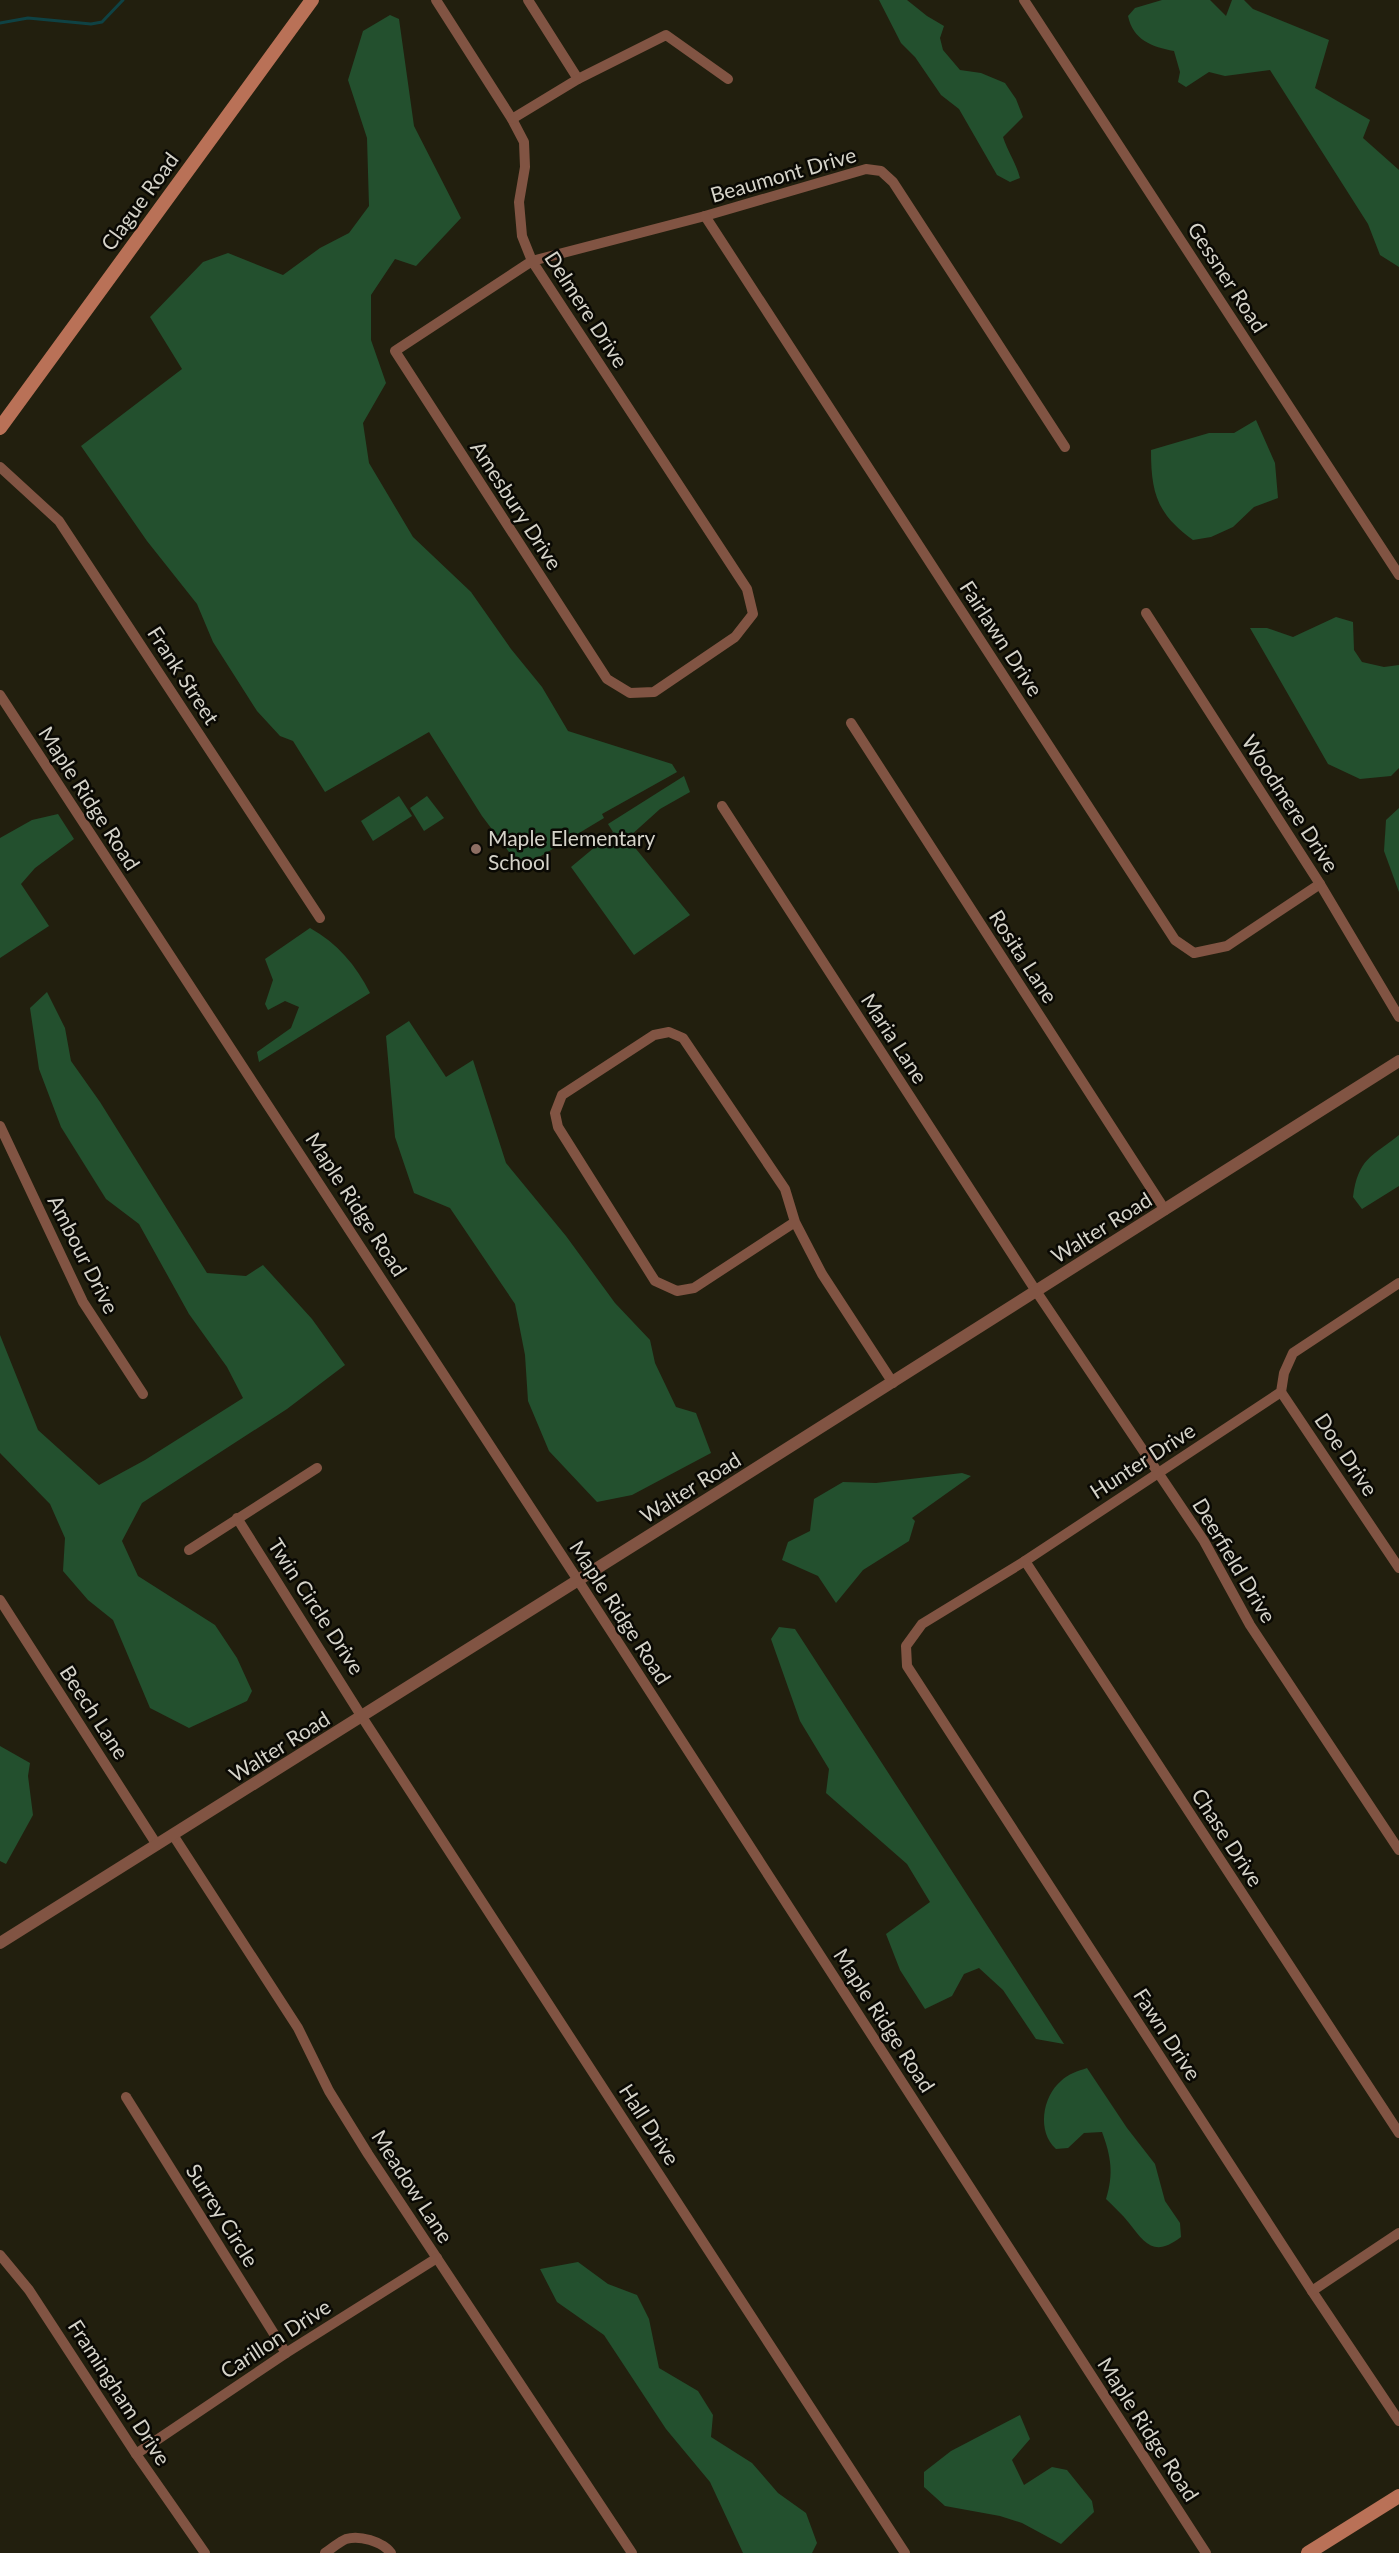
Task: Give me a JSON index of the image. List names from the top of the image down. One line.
{"streets":{"main road":["Clague Road"],"street":["Beaumont Drive","Gessner Road","Delmere Drive","Amesbury Drive","Fairlawn Drive","Frank Street","Maple Ridge Road","Woodmere Drive","Rosita Lane","Maria Lane","Walter Road","Ambour Drive","Doe Drive","Hunter Drive","Deerfield Drive","Twin Circle Drive","Beech Lane","Chase Drive","Fawn Drive","Hall Drive","Meadow Lane","Surrey Circle","Carillon Drive","Framingham Drive"]},"crossings":[["Beaumont Drive","Delmere Drive"],["Beaumont Drive","Amesbury Drive"],["Beaumont Drive","Fairlawn Drive"],["Delmere Drive","Amesbury Drive"],["Fairlawn Drive","Woodmere Drive"],["Maple Ridge Road","Walter Road"],["Rosita Lane","Walter Road"],["Maria Lane","Walter Road"],["Maria Lane","Deerfield Drive"],["Walter Road","Deerfield Drive"],["Walter Road","Twin Circle Drive"],["Walter Road","Beech Lane"],["Walter Road","Hall Drive"],["Walter Road","Meadow Lane"],["Doe Drive","Hunter Drive"],["Hunter Drive","Deerfield Drive"],["Hunter Drive","Chase Drive"],["Hunter Drive","Fawn Drive"],["Twin Circle Drive","Hall Drive"],["Meadow Lane","Carillon Drive"],["Surrey Circle","Carillon Drive"],["Carillon Drive","Framingham Drive"]],"places":["Maple Elementary School"]}
